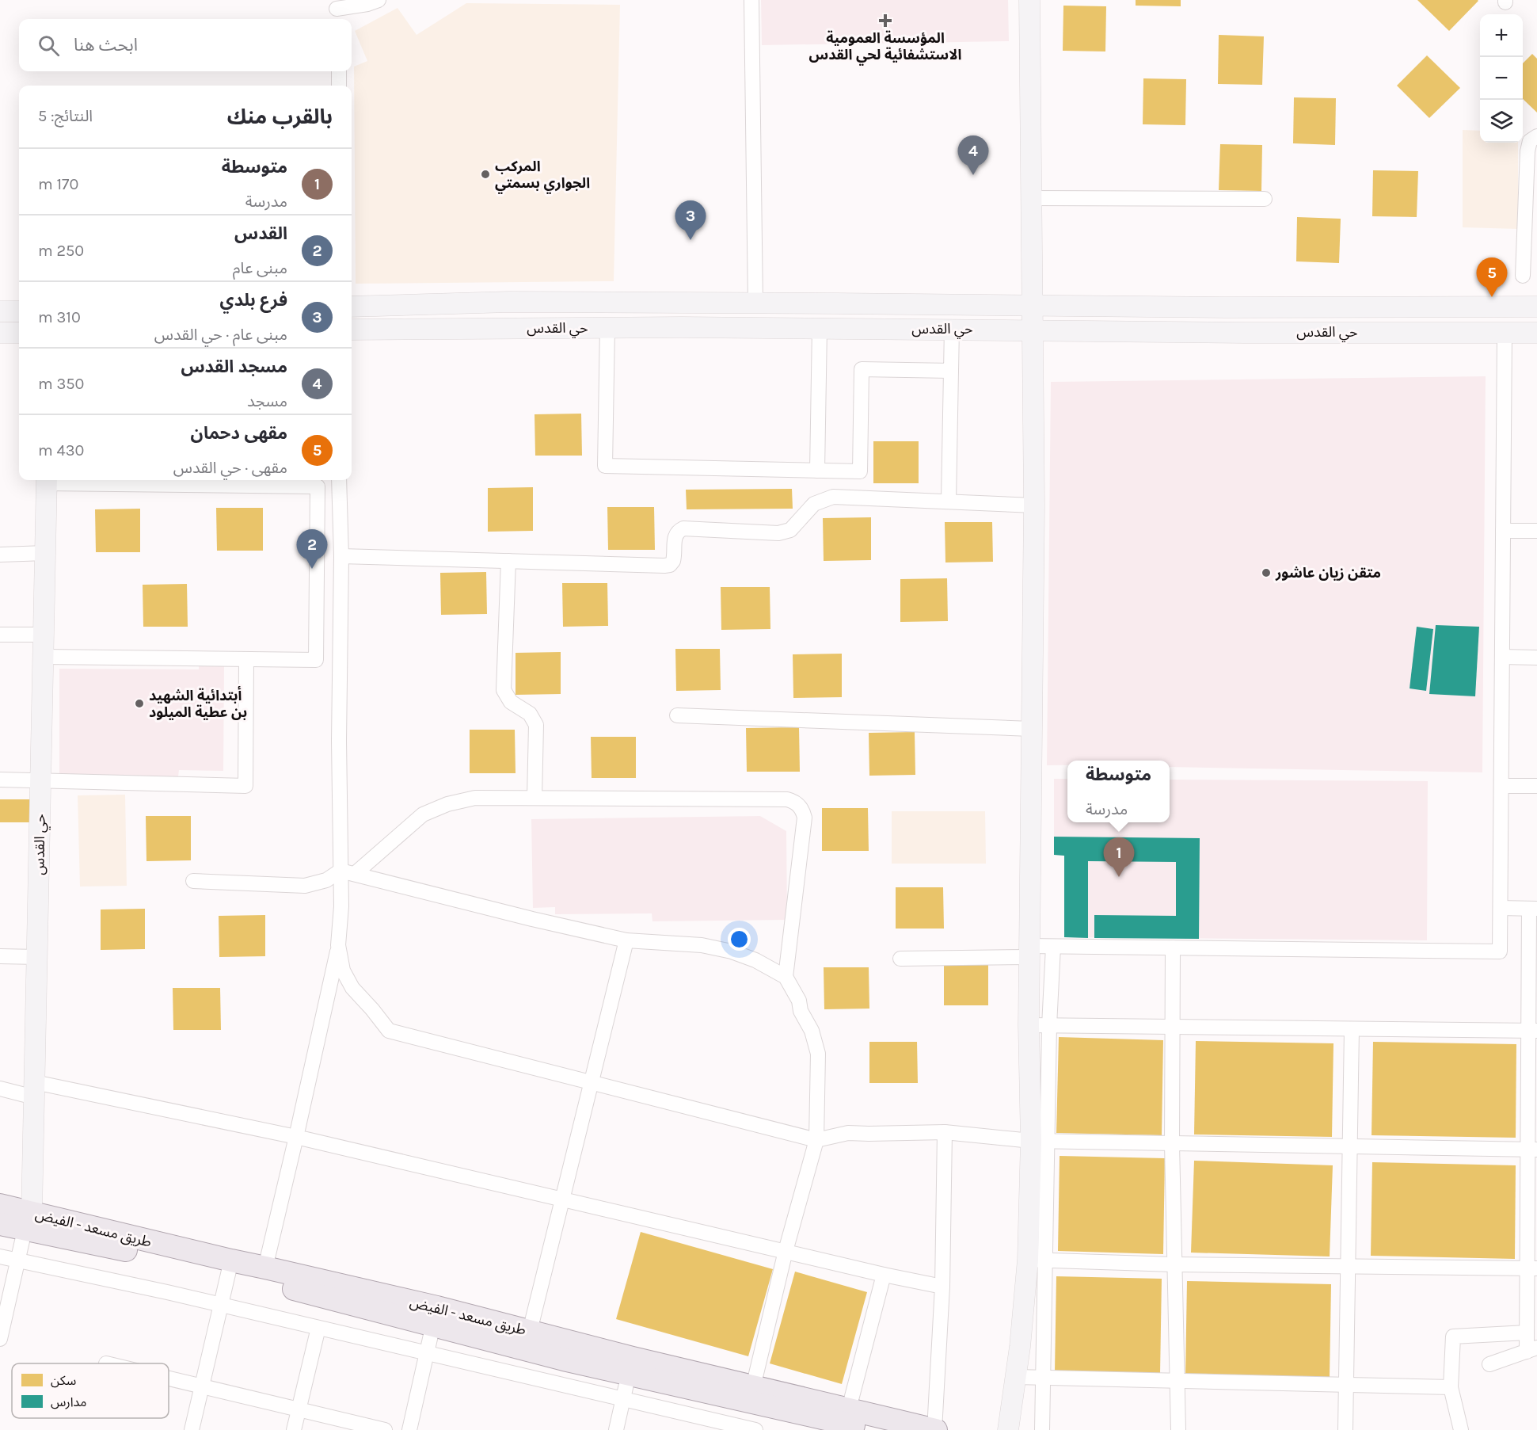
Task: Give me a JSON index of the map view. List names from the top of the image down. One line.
{"streets":{"main road":["طريق مسعد - الفيض"],"street":["حي القدس"]},"crossings":[["حي القدس","طريق مسعد - الفيض"]],"places":{"health":["المؤسسة العمومية الاستشفائية لحي القدس"],"other":["المركب الجواري بسمتي","متقن زيان عاشور","أبتدائية الشهيد بن عطية الميلود"]},"legend":["سكن","مدارس"],"page":{"map_buttons":["+","−"],"search":"ابحث هنا","heading":["بالقرب منك","النتائج: 5"],"pins":["4","3","5","2","1"],"list":[{"mark":"1","name":"متوسطة","note":"مدرسة","value":"170 m"},{"mark":"2","name":"القدس","note":"مبنى عام","value":"250 m"},{"mark":"3","name":"فرع بلدي","note":"مبنى عام · حي القدس","value":"310 m"},{"mark":"4","name":"مسجد القدس","note":"مسجد","value":"350 m"},{"mark":"5","name":"مقهى دحمان","note":"مقهى · حي القدس","value":"430 m"}],"popup":["متوسطة","مدرسة"]}}
